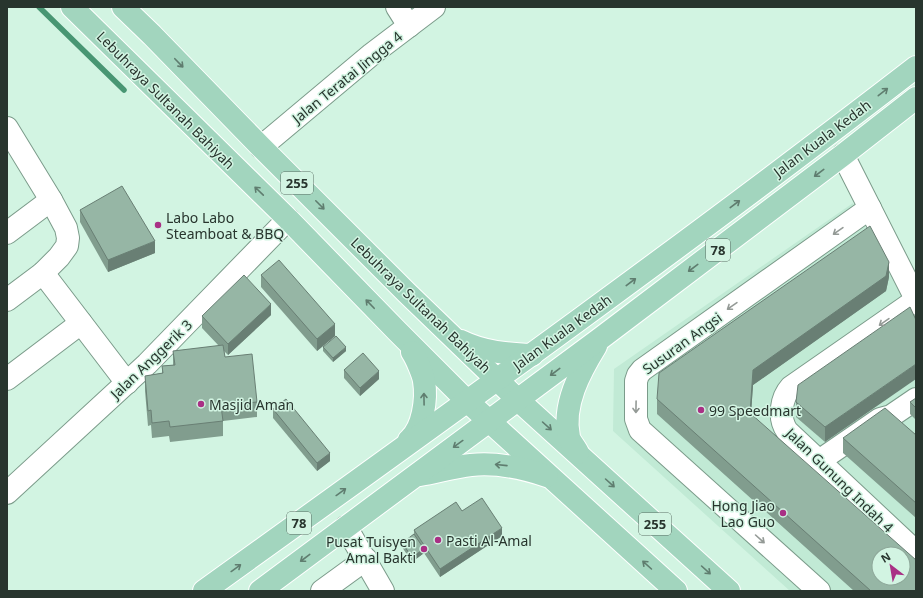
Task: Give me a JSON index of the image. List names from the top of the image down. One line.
{"streets":{"main road":["Lebuhraya Sultanah Bahiyah","Jalan Kuala Kedah","255","78"],"street":["Jalan Teratai Jingga 4","Susuran Angsi","Jalan Anggerik 3","Jalan Gunung Indah 4"]},"crossings":[["Jalan Teratai Jingga 4","Lebuhraya Sultanah Bahiyah"],["Lebuhraya Sultanah Bahiyah","Jalan Kuala Kedah"],["Lebuhraya Sultanah Bahiyah","Jalan Anggerik 3"]],"places":["Labo Labo Steamboat & BBQ","Masjid Aman","99 Speedmart","Hong Jiao Lao Guo","Pasti Al-Amal","Pusat Tuisyen Amal Bakti"],"north":"top left"}
